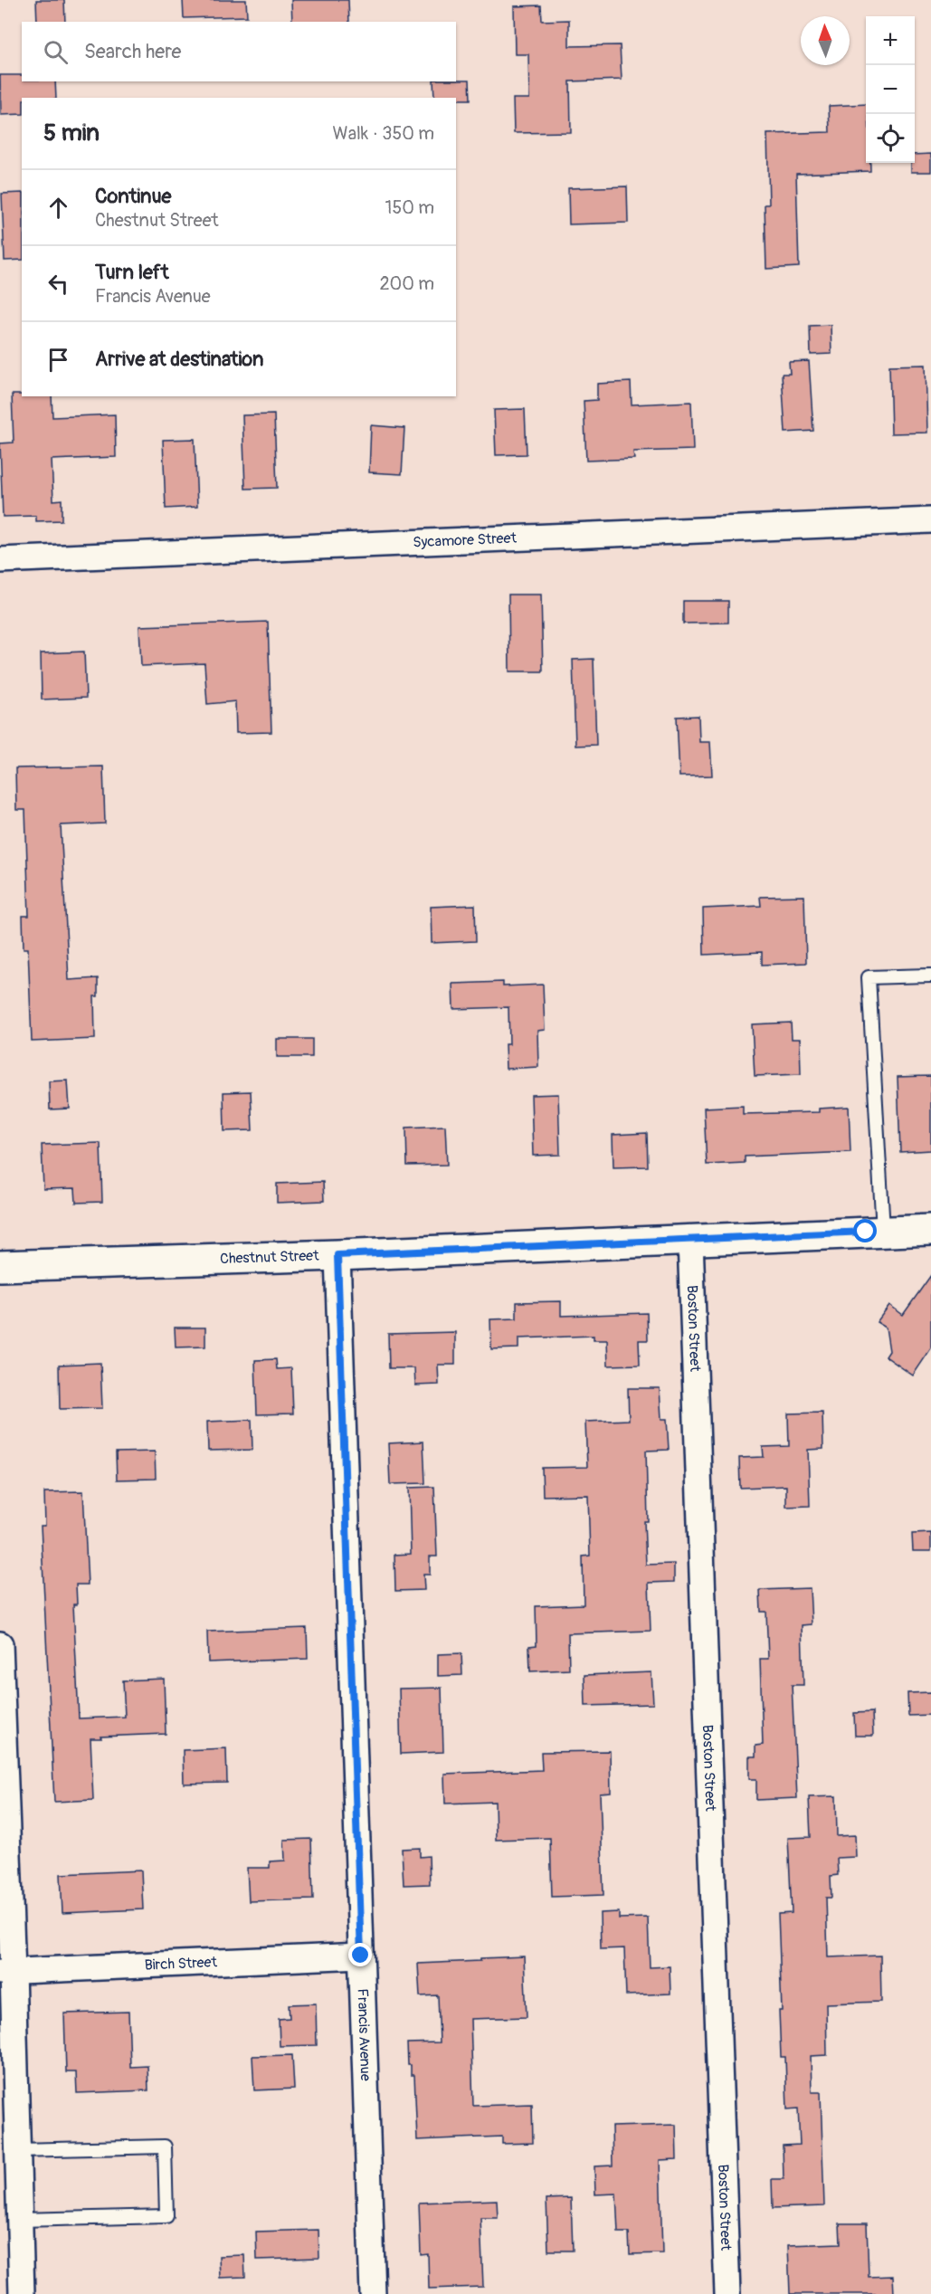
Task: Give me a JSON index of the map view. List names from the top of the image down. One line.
{"streets":{"street":["Sycamore Street","Chestnut Street","Boston Street","Birch Street","Francis Avenue"]},"crossings":[["Chestnut Street","Boston Street"],["Chestnut Street","Francis Avenue"],["Birch Street","Francis Avenue"]],"north":"top","page":{"map_buttons":["+","−"],"search":"Search here","heading":["5 min","Walk · 350 m"],"list":[["Continue","Chestnut Street","150 m"],["Turn left","Francis Avenue","200 m"],"Arrive at destination"]}}
